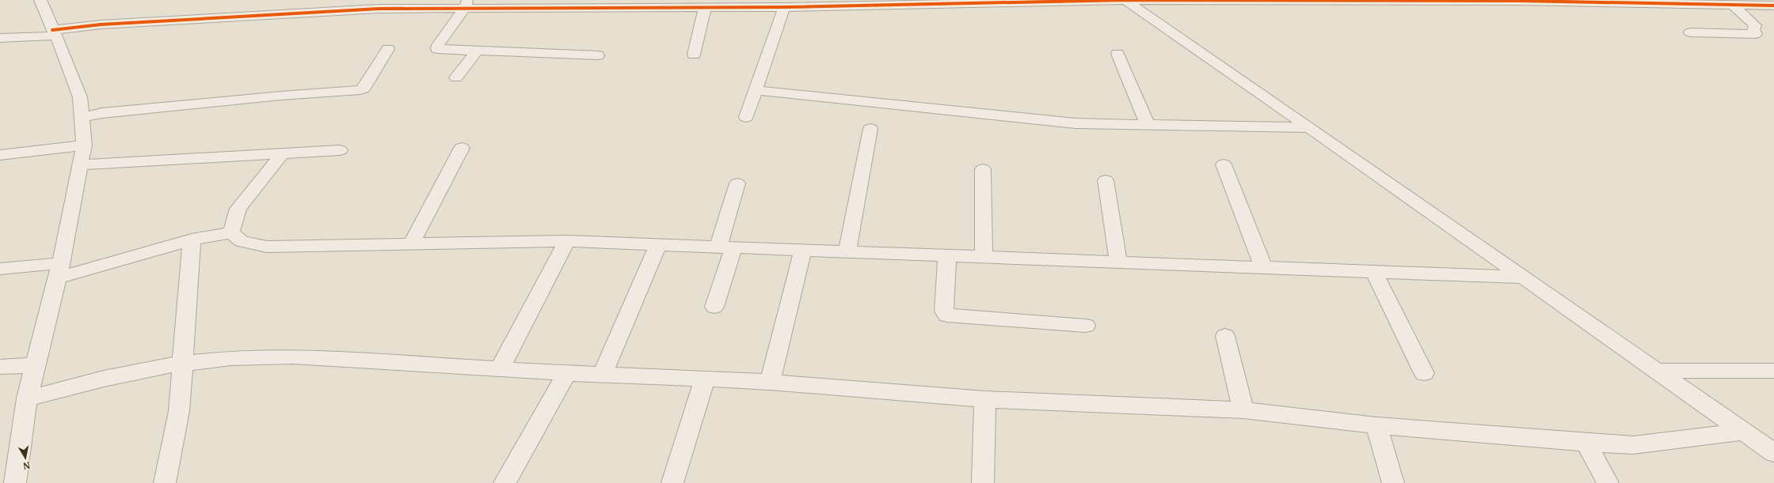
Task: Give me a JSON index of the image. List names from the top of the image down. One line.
{"north":"bottom"}
